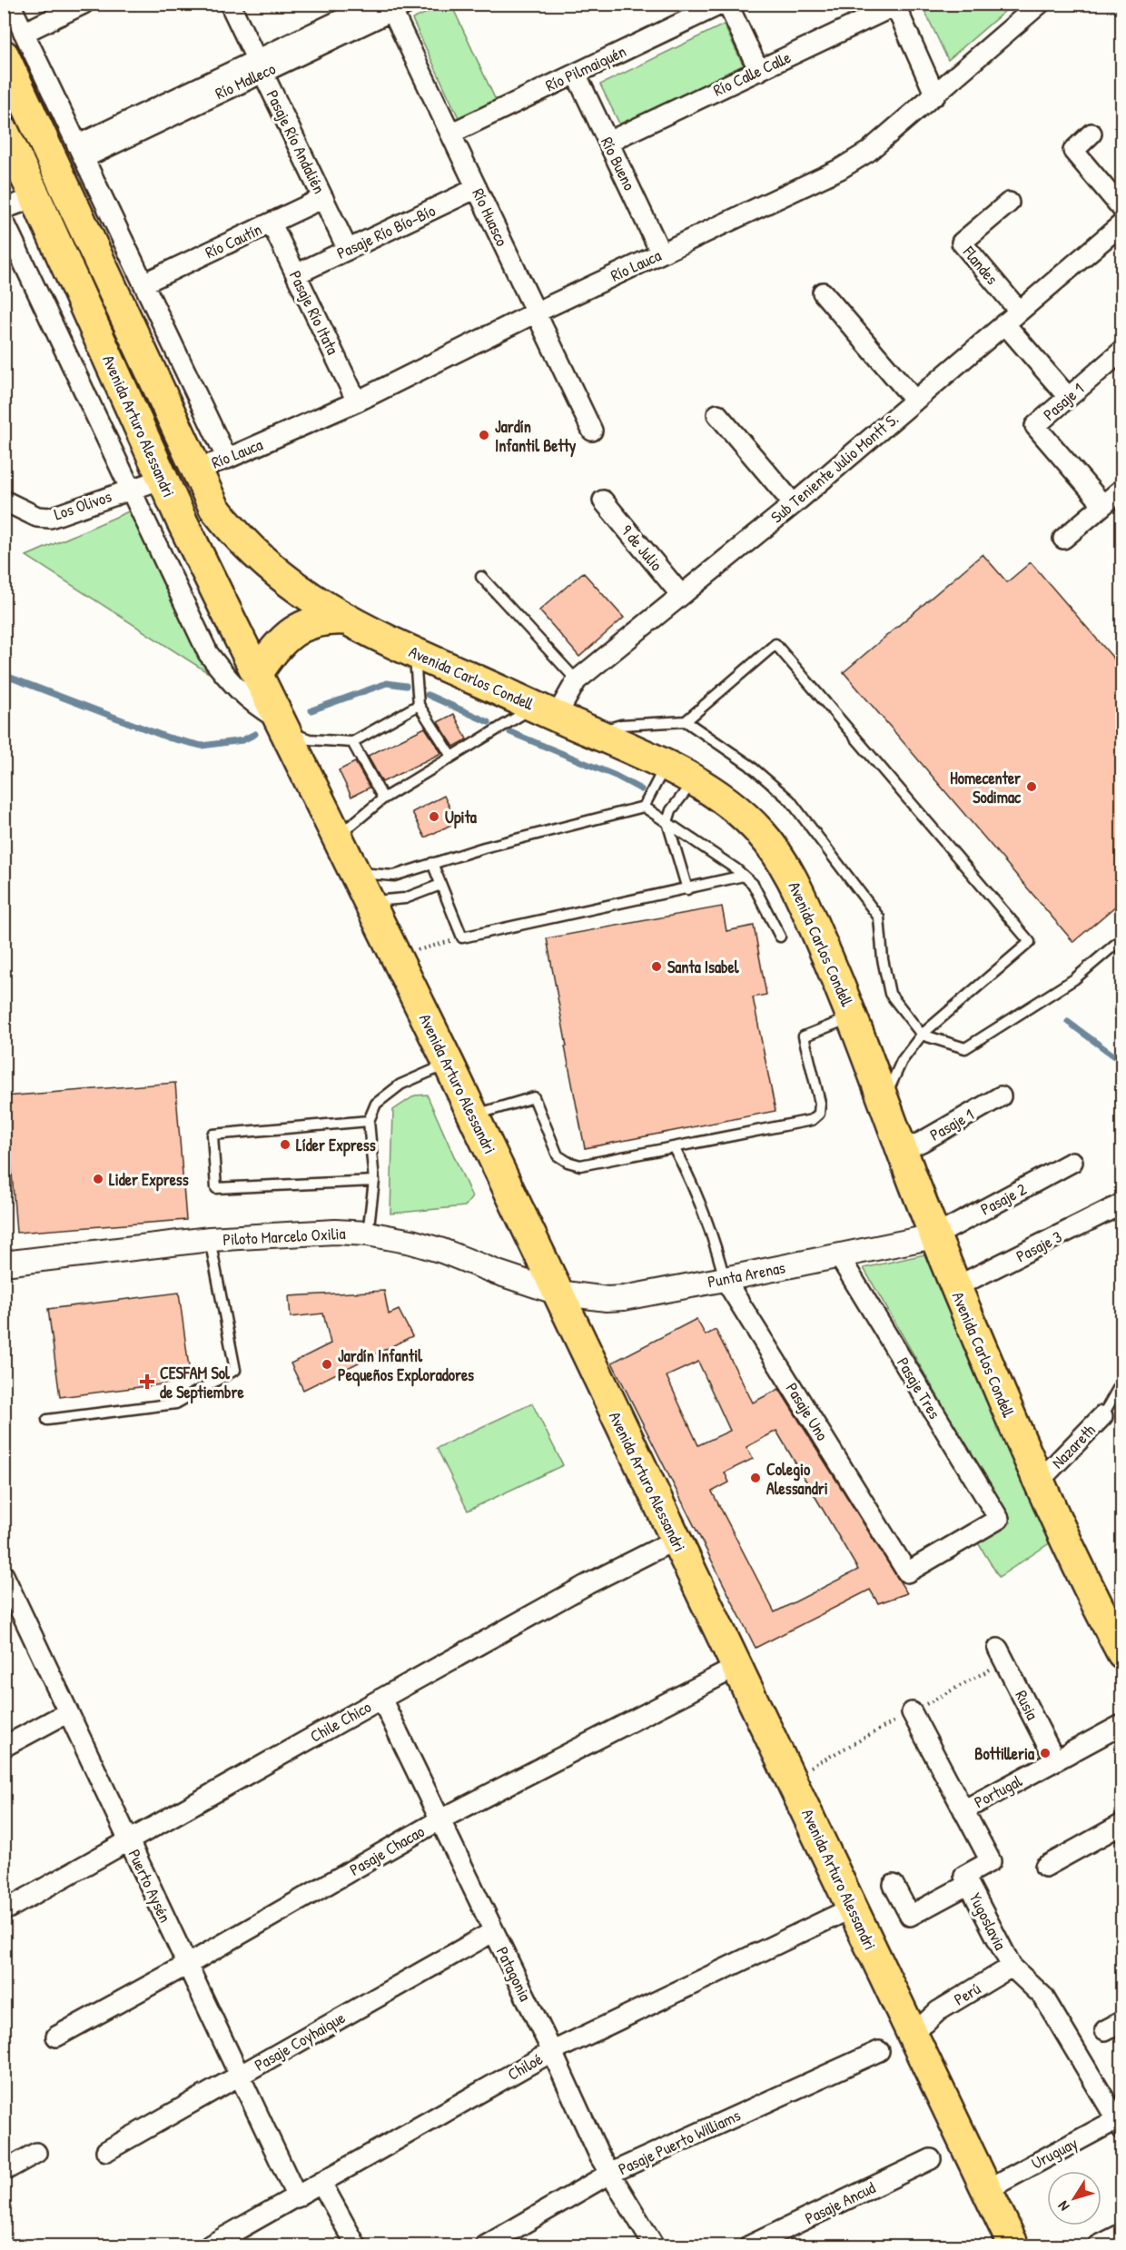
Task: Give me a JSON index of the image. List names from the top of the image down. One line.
{"streets":{"main road":["Avenida Arturo Alessandri","Avenida Carlos Condell"],"street":["Río Pilmaiquén","Río Calle Calle","Río Malleco","Pasaje Río Andalién","Río Bueno","Río Huasco","Pasaje Río Bío-Bío","Río Cautín","Río Lauca","Flandes","Pasaje Río Itata","Pasaje 1","Sub Teniente Julio Montt S.","Los Olivos","9 de Julio","Pasaje 2","Piloto Marcelo Oxilia","Pasaje 3","Punta Arenas","Pasaje Tres","Pasaje Uno","Nazareth","Rusia","Chile Chico","Portugal","Pasaje Chacao","Puerto Aysén","Yugoslavia","Patagonia","Perú","Pasaje Coyhaique","Chiloé","Pasaje Puerto Williams","Uruguay","Pasaje Ancud"]},"crossings":[["Río Pilmaiquén","Río Bueno"],["Río Pilmaiquén","Río Huasco"],["Río Calle Calle","Río Bueno"],["Río Malleco","Pasaje Río Andalién"],["Río Malleco","Río Huasco"],["Pasaje Río Andalién","Pasaje Río Bío-Bío"],["Pasaje Río Andalién","Río Cautín"],["Río Bueno","Río Lauca"],["Río Huasco","Pasaje Río Bío-Bío"],["Río Huasco","Río Lauca"],["Pasaje Río Bío-Bío","Pasaje Río Itata"],["Río Cautín","Pasaje Río Itata"],["Río Lauca","Pasaje Río Itata"],["Río Lauca","Avenida Arturo Alessandri"],["Flandes","Pasaje 1"],["Flandes","Sub Teniente Julio Montt S."],["Pasaje 1","Avenida Carlos Condell"],["Avenida Arturo Alessandri","Los Olivos"],["Avenida Arturo Alessandri","Avenida Carlos Condell"],["Avenida Arturo Alessandri","Piloto Marcelo Oxilia"],["Avenida Arturo Alessandri","Punta Arenas"],["Avenida Arturo Alessandri","Chile Chico"],["Avenida Arturo Alessandri","Chiloé"],["Avenida Arturo Alessandri","Uruguay"],["Sub Teniente Julio Montt S.","9 de Julio"],["Sub Teniente Julio Montt S.","Avenida Carlos Condell"],["Avenida Carlos Condell","Pasaje 2"],["Avenida Carlos Condell","Pasaje 3"],["Avenida Carlos Condell","Punta Arenas"],["Avenida Carlos Condell","Nazareth"],["Pasaje 2","Punta Arenas"],["Piloto Marcelo Oxilia","Punta Arenas"],["Punta Arenas","Pasaje Tres"],["Punta Arenas","Pasaje Uno"],["Pasaje Tres","Pasaje Uno"],["Rusia","Portugal"],["Chile Chico","Puerto Aysén"],["Chile Chico","Patagonia"],["Portugal","Yugoslavia"],["Pasaje Chacao","Puerto Aysén"],["Pasaje Chacao","Patagonia"],["Puerto Aysén","Pasaje Coyhaique"],["Puerto Aysén","Chiloé"],["Yugoslavia","Perú"],["Yugoslavia","Uruguay"],["Patagonia","Pasaje Coyhaique"],["Patagonia","Chiloé"],["Patagonia","Pasaje Puerto Williams"]],"places":{"other":["Jardín Infantil Betty","Homecenter Sodimac","Upita","Santa Isabel","Líder Express","Lider Express","Jardín Infantil Pequeños Exploradores","Colegio Alessandri","Bottilleria"],"health":["CESFAM Sol de Septiembre"]},"north":"bottom left"}
